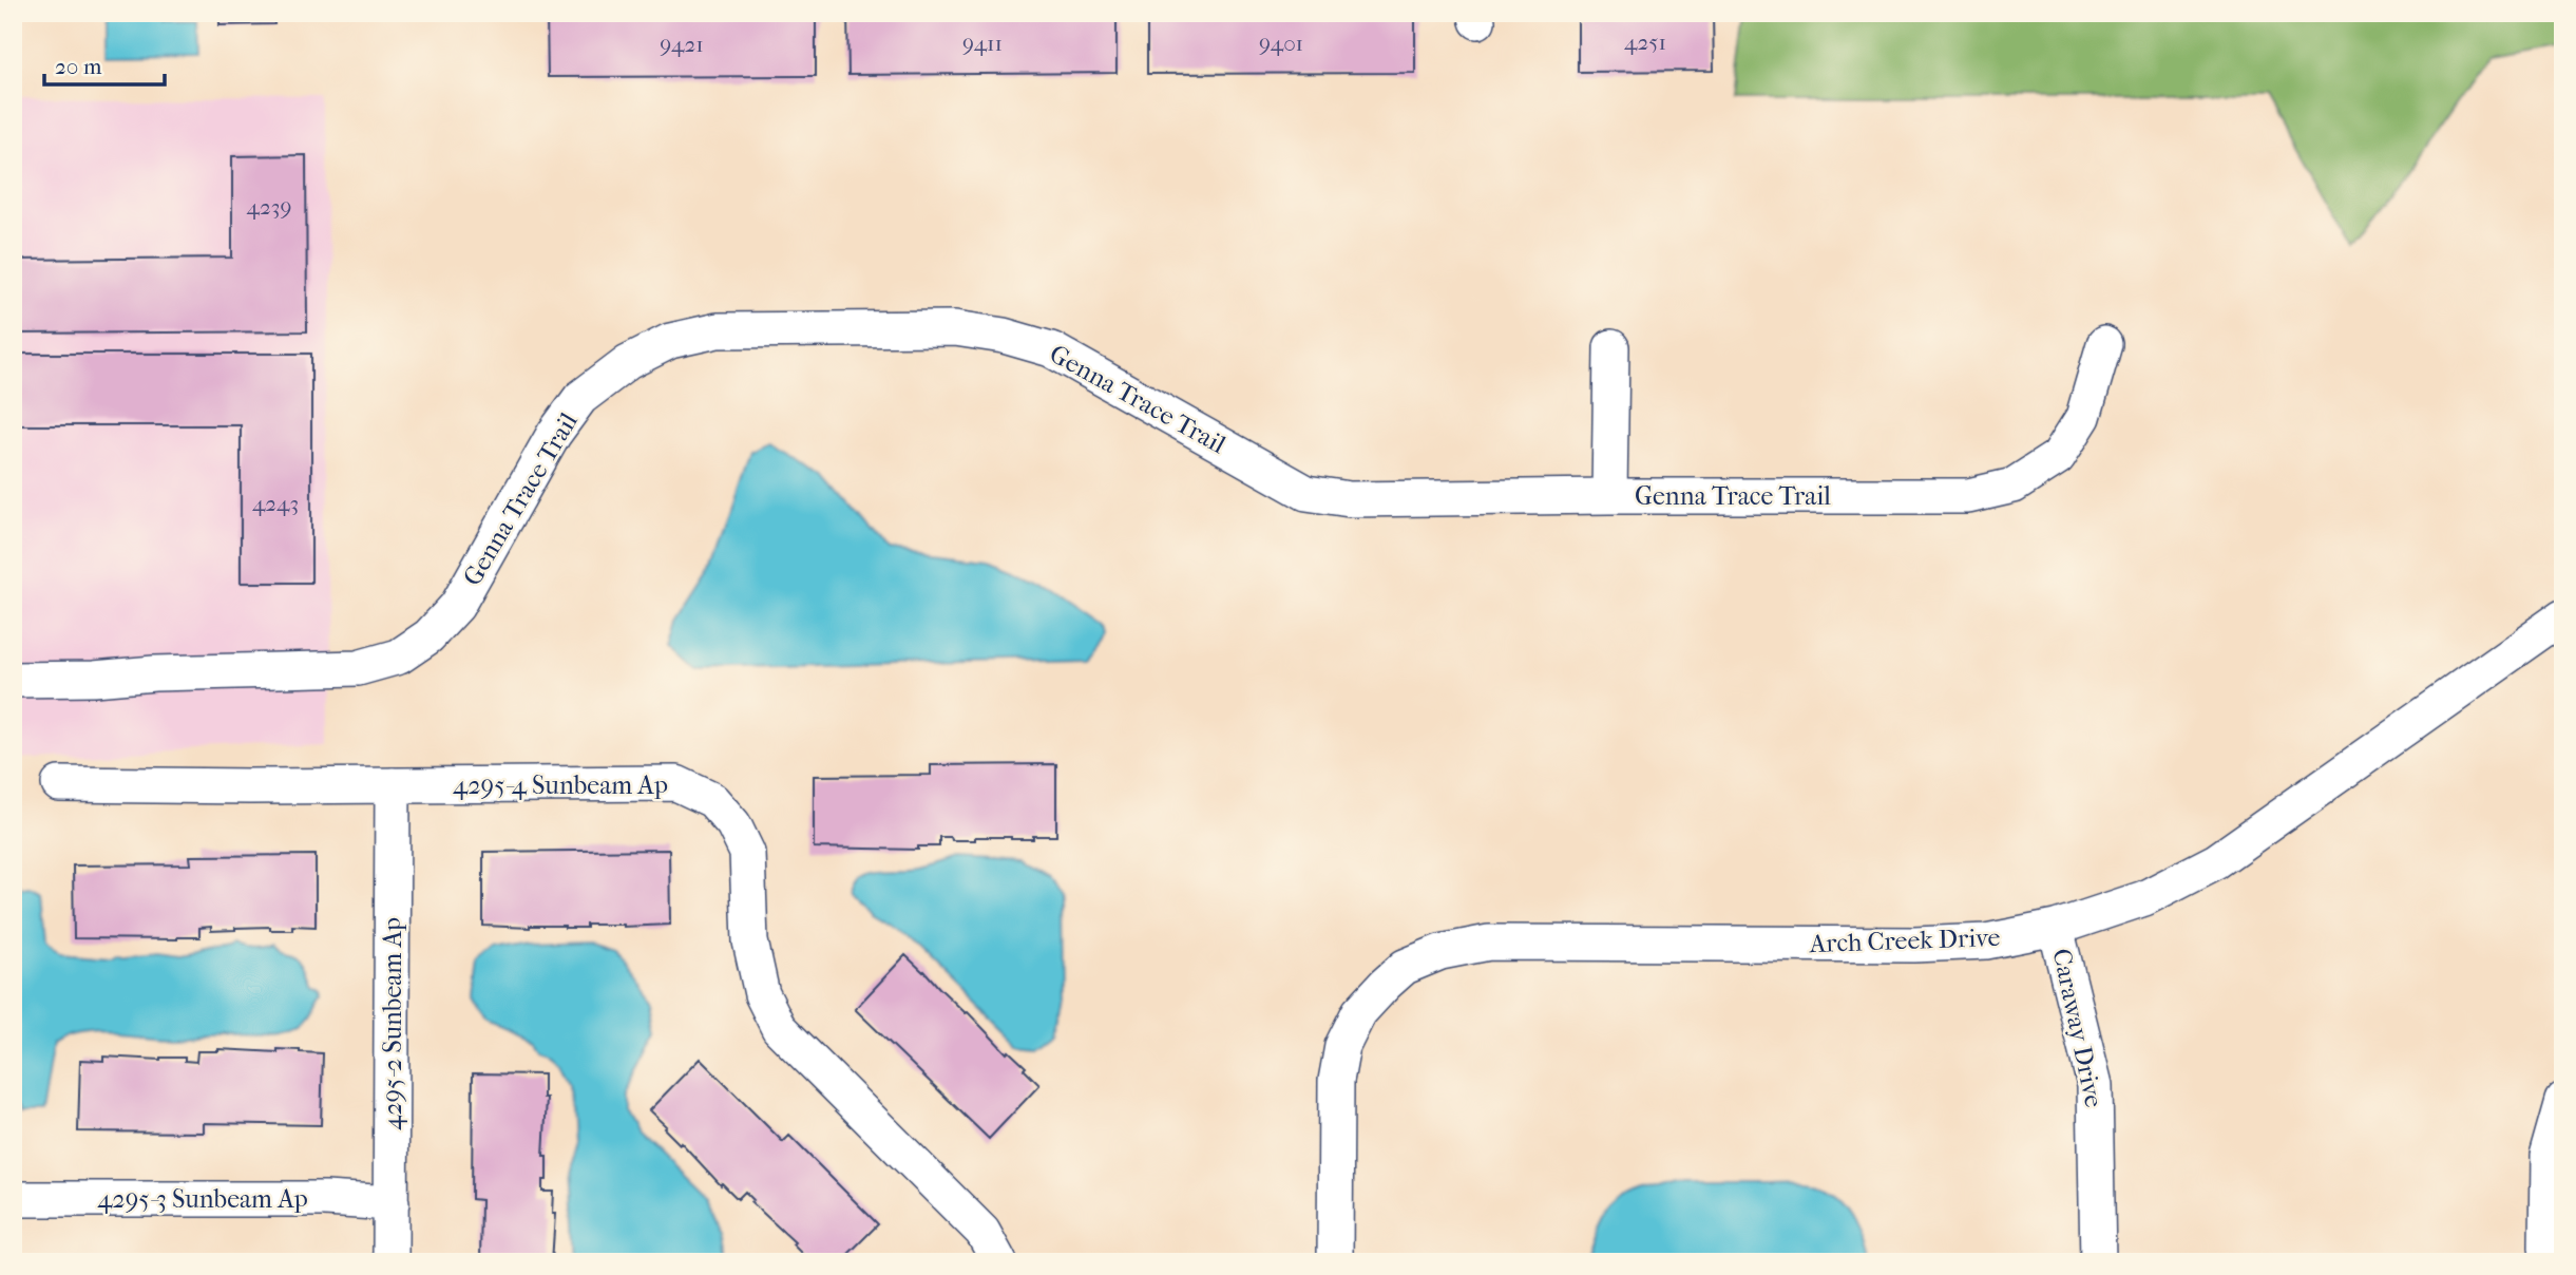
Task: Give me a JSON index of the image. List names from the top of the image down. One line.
{"streets":{"street":["Genna Trace Trail","4295-4 Sunbeam Ap","Arch Creek Drive","4295-2 Sunbeam Ap","Caraway Drive","4295-3 Sunbeam Ap"]},"crossings":[["4295-4 Sunbeam Ap","4295-2 Sunbeam Ap"],["Arch Creek Drive","Caraway Drive"],["4295-2 Sunbeam Ap","4295-3 Sunbeam Ap"]],"house_numbers":["4251","9411","9401","9421","4239","4243"],"scale_bar":"20 m"}
